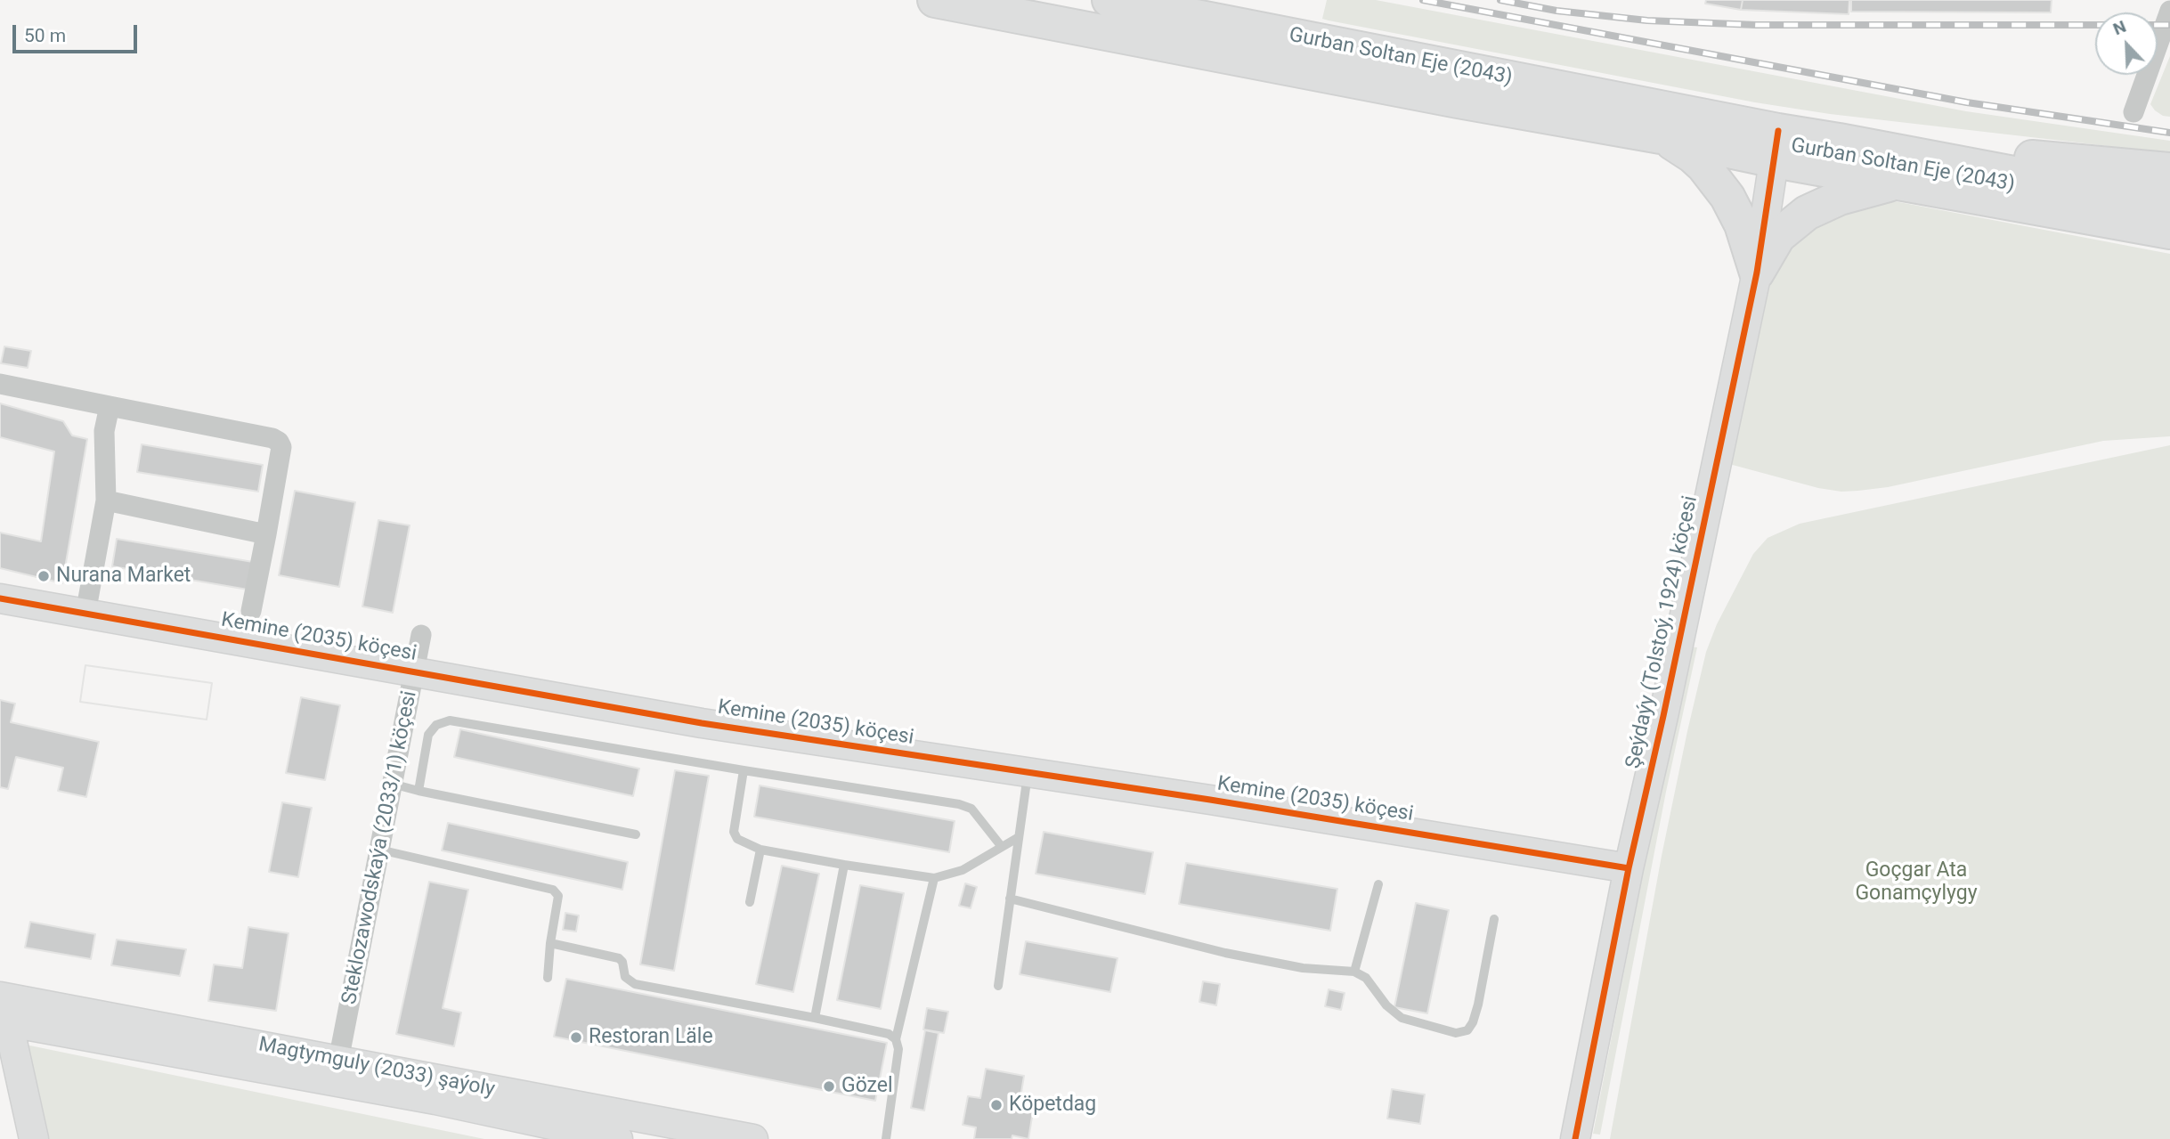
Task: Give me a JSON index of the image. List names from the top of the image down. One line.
{"streets":{"highway":["Gurban Soltan Eje (2043)"],"street":["Şeýdaýy (Tolstoý, 1924) köçesi","Kemine (2035) köçesi","Steklozawodskaýa (2033/1) köçesi","Magtymguly (2033) şaýoly"]},"crossings":[["Gurban Soltan Eje (2043)","Şeýdaýy (Tolstoý, 1924) köçesi"],["Şeýdaýy (Tolstoý, 1924) köçesi","Kemine (2035) köçesi"],["Kemine (2035) köçesi","Steklozawodskaýa (2033/1) köçesi"],["Steklozawodskaýa (2033/1) köçesi","Magtymguly (2033) şaýoly"]],"parks":["Goçgar Ata Gonamçylygy"],"places":["Nurana Market","Restoran Läle","Gözel","Köpetdag"],"scale_bar":"50 m","north":"top left"}
